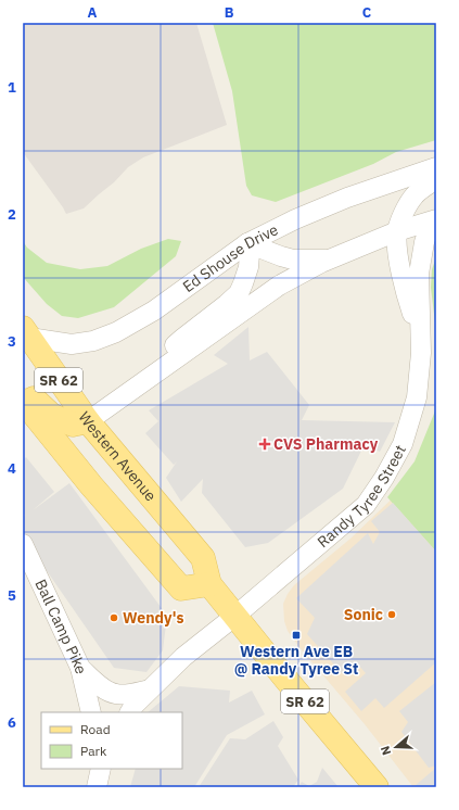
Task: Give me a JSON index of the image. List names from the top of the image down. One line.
{"streets":{"main road":["SR 62","Western Avenue"],"street":["Ed Shouse Drive","Randy Tyree Street","Ball Camp Pike"]},"crossings":[["Ed Shouse Drive","Western Avenue"],["Western Avenue","Randy Tyree Street"]],"places":{"health":["CVS Pharmacy"],"other":["Sonic","Wendy's"],"transit":["Western Ave EB @ Randy Tyree St"]},"legend":["Road","Park"],"north":"left","grid":{"columns":["A","B","C"],"rows":["1","2","3","4","5","6"]}}
